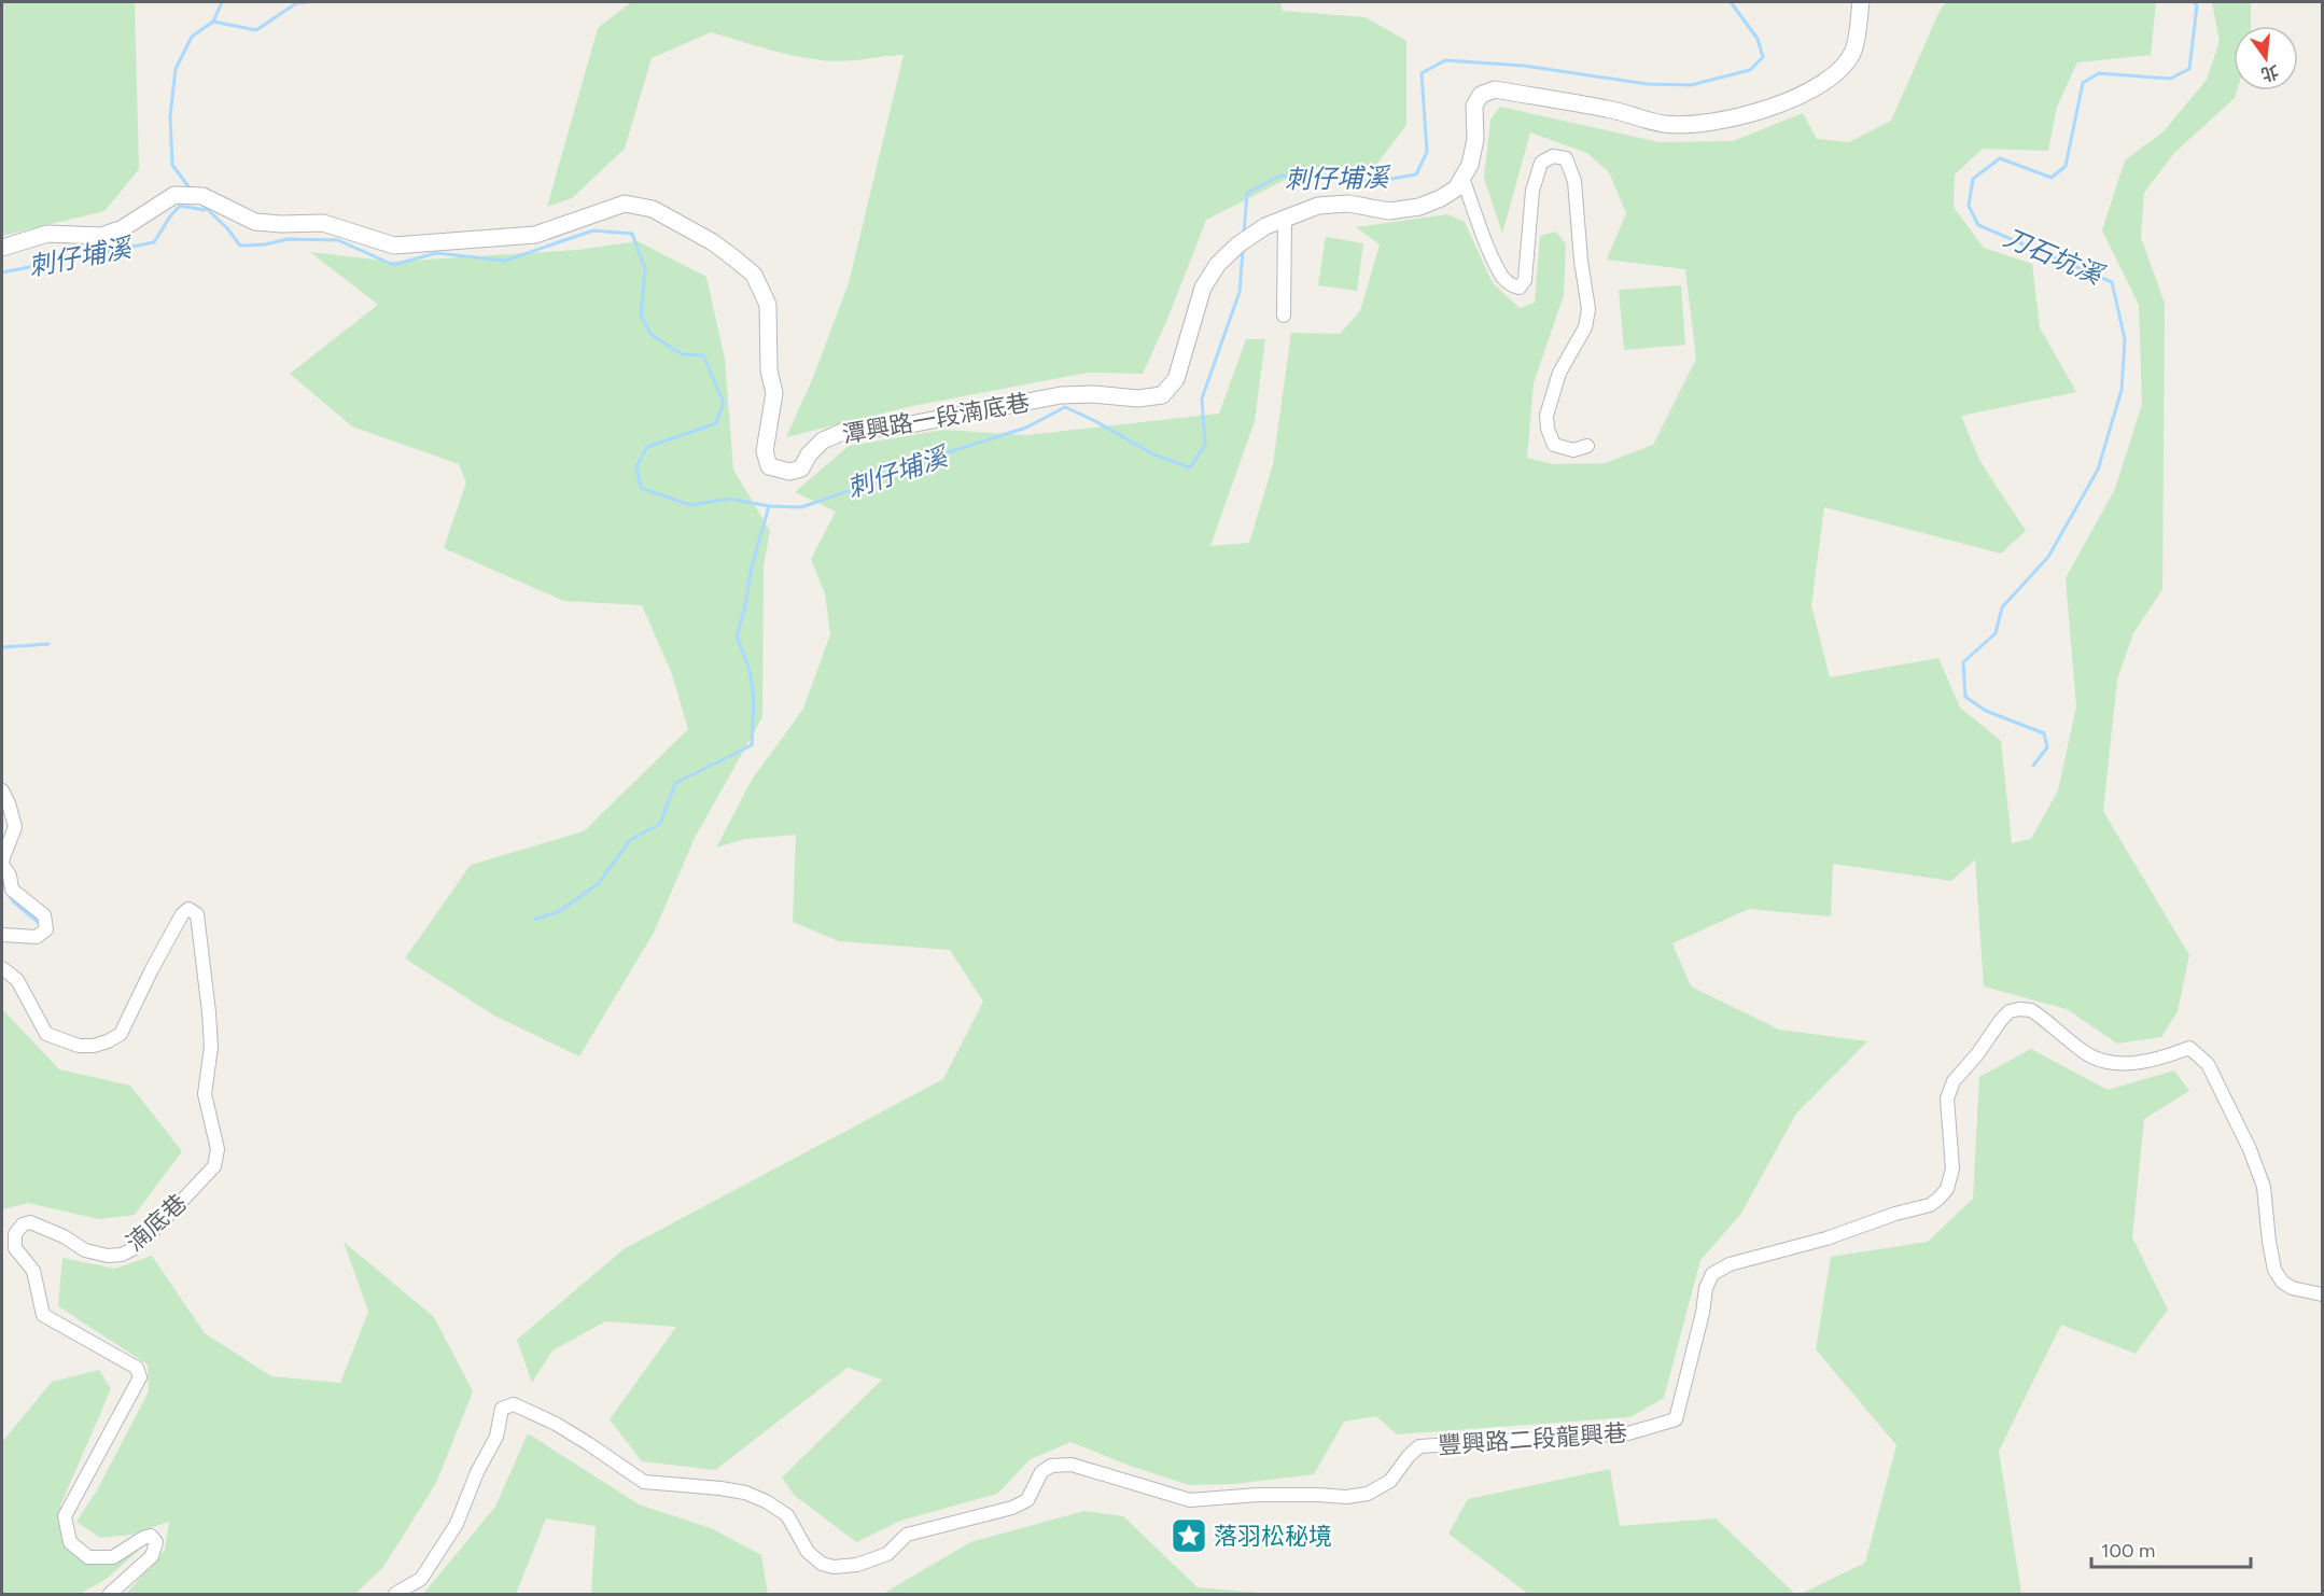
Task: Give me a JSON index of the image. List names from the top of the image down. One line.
{"streets":{"street":["潭興路一段湳底巷","湳底巷","豐興路二段龍興巷"]},"water":["刺仔埔溪","刀石坑溪"],"places":{"place":["落羽松秘境"]},"scale_bar":"100 m","north":"bottom"}
